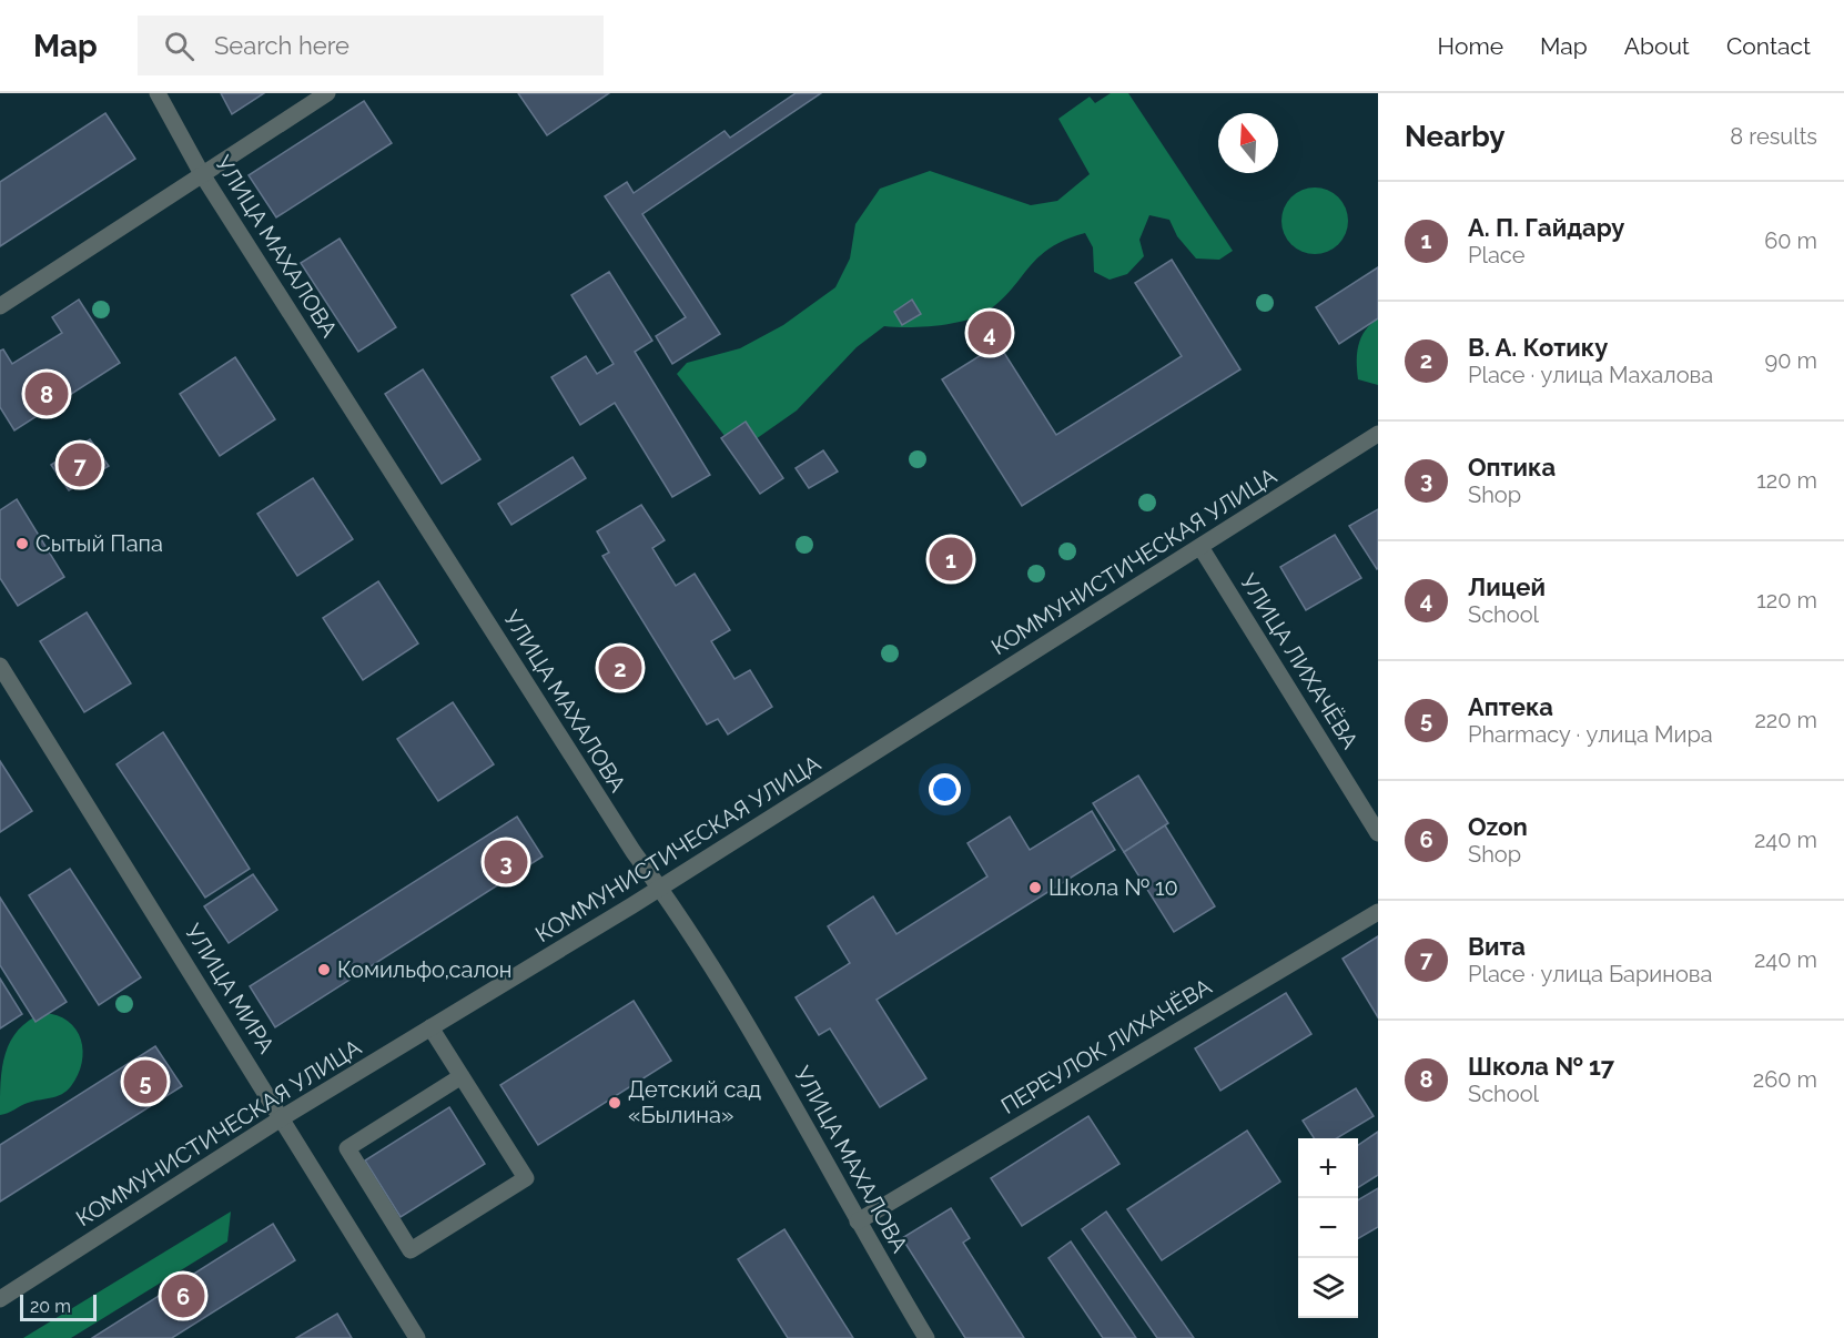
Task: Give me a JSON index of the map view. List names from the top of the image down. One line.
{"streets":{"street":["УЛИЦА МАХАЛОВА","КОММУНИСТИЧЕСКАЯ УЛИЦА","УЛИЦА ЛИХАЧЁВА","УЛИЦА МИРА","ПЕРЕУЛОК ЛИХАЧЁВА"]},"crossings":[["УЛИЦА МАХАЛОВА","КОММУНИСТИЧЕСКАЯ УЛИЦА"],["УЛИЦА МАХАЛОВА","ПЕРЕУЛОК ЛИХАЧЁВА"],["КОММУНИСТИЧЕСКАЯ УЛИЦА","УЛИЦА ЛИХАЧЁВА"],["КОММУНИСТИЧЕСКАЯ УЛИЦА","УЛИЦА МИРА"]],"places":["Сытый Папа","Школа № 10","Комильфо,салон","Детский сад «Былина»"],"scale_bar":"20 m","north":"top","page":{"header":"Map","search":"Search here","nav":["Home","Map","About","Contact"],"heading":["Nearby","8 results"],"list":[{"mark":"1","name":"А. П. Гайдару","note":"Place","value":"60 m"},{"mark":"2","name":"В. А. Котику","note":"Place · улица Махалова","value":"90 m"},{"mark":"3","name":"Оптика","note":"Shop","value":"120 m"},{"mark":"4","name":"Лицей","note":"School","value":"120 m"},{"mark":"5","name":"Аптека","note":"Pharmacy · улица Мира","value":"220 m"},{"mark":"6","name":"Ozon","note":"Shop","value":"240 m"},{"mark":"7","name":"Вита","note":"Place · улица Баринова","value":"240 m"},{"mark":"8","name":"Школа № 17","note":"School","value":"260 m"}],"pins":["4","8","7","1","2","3","5","6"],"map_buttons":["+","−"],"scale":"20 m"}}
